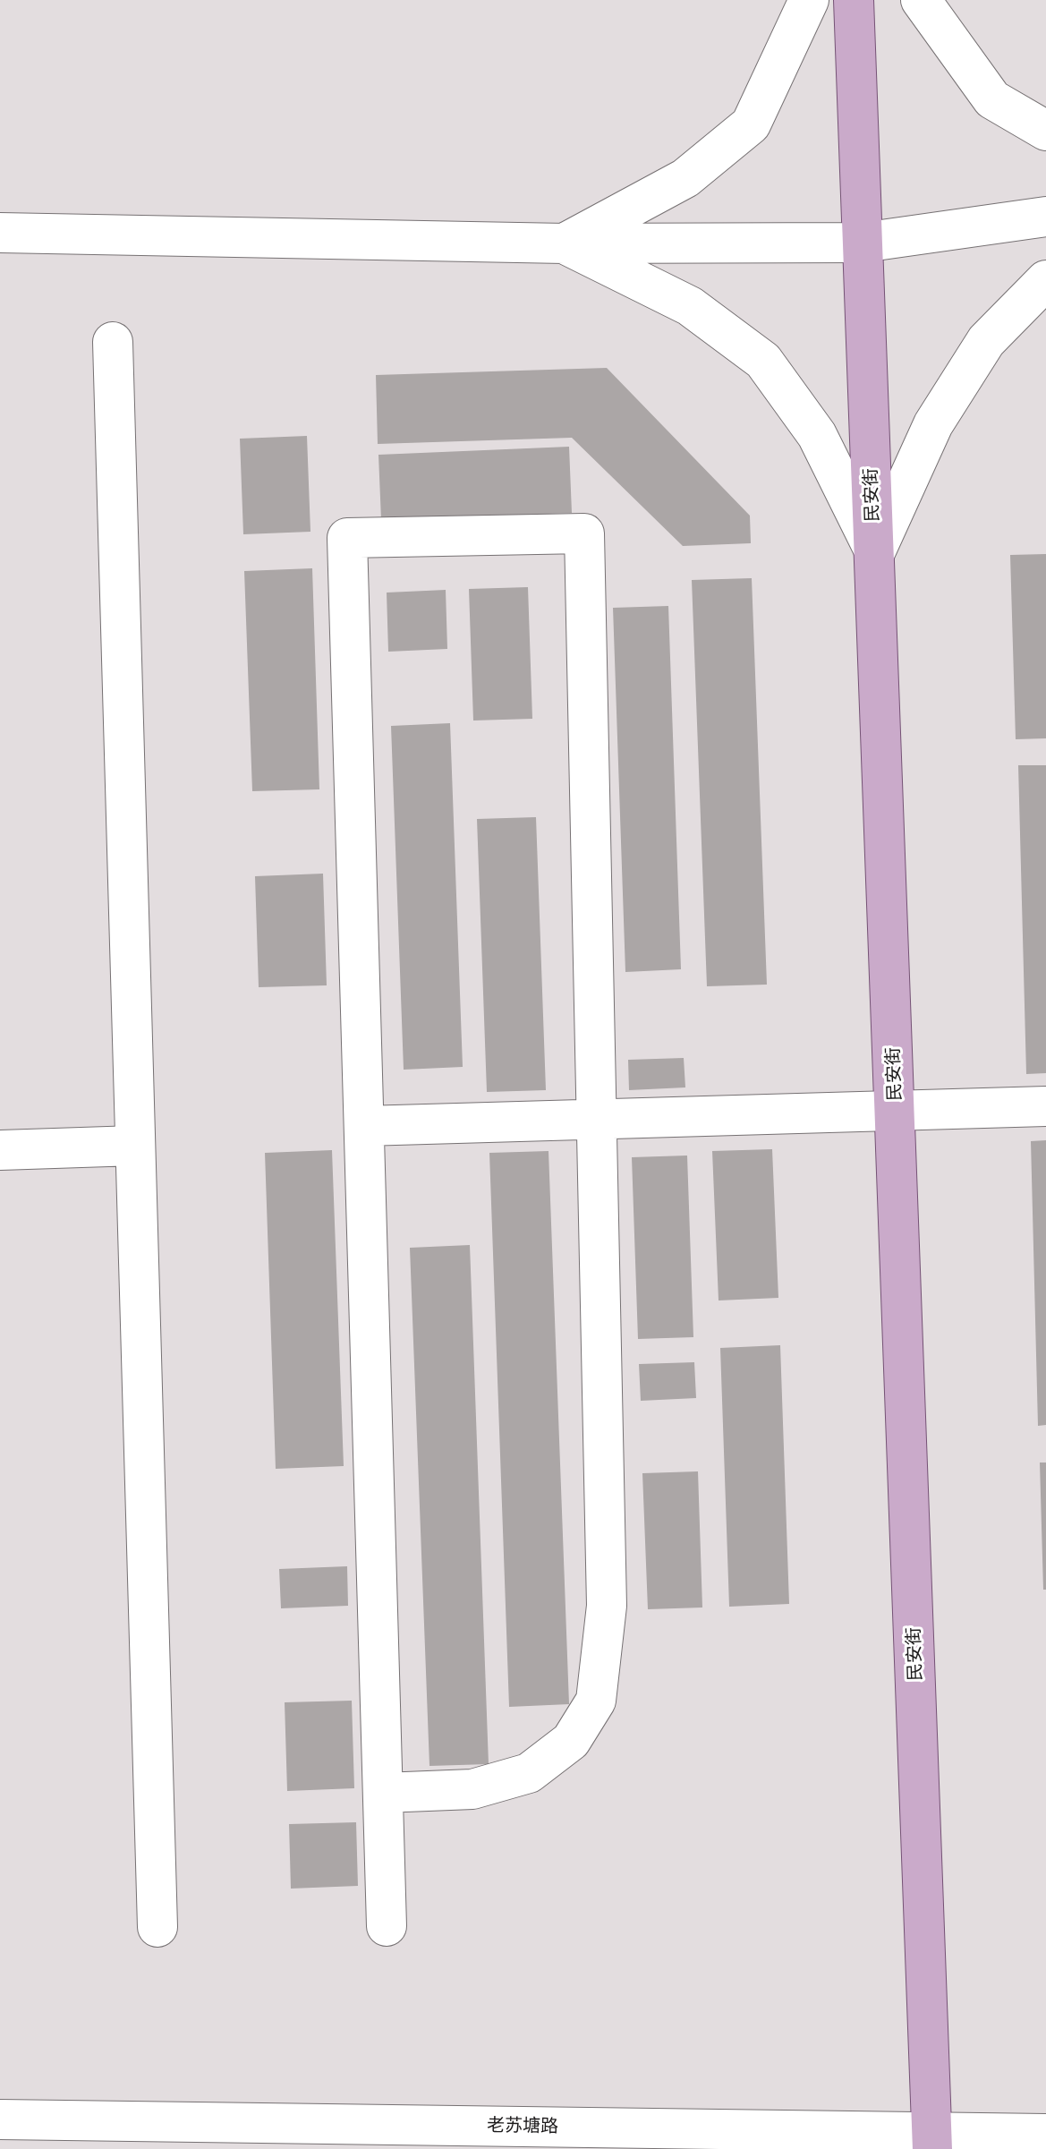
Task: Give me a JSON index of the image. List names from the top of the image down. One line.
{"streets":{"main road":["民安街"],"street":["老苏塘路"]},"crossings":[["民安街","老苏塘路"]]}
